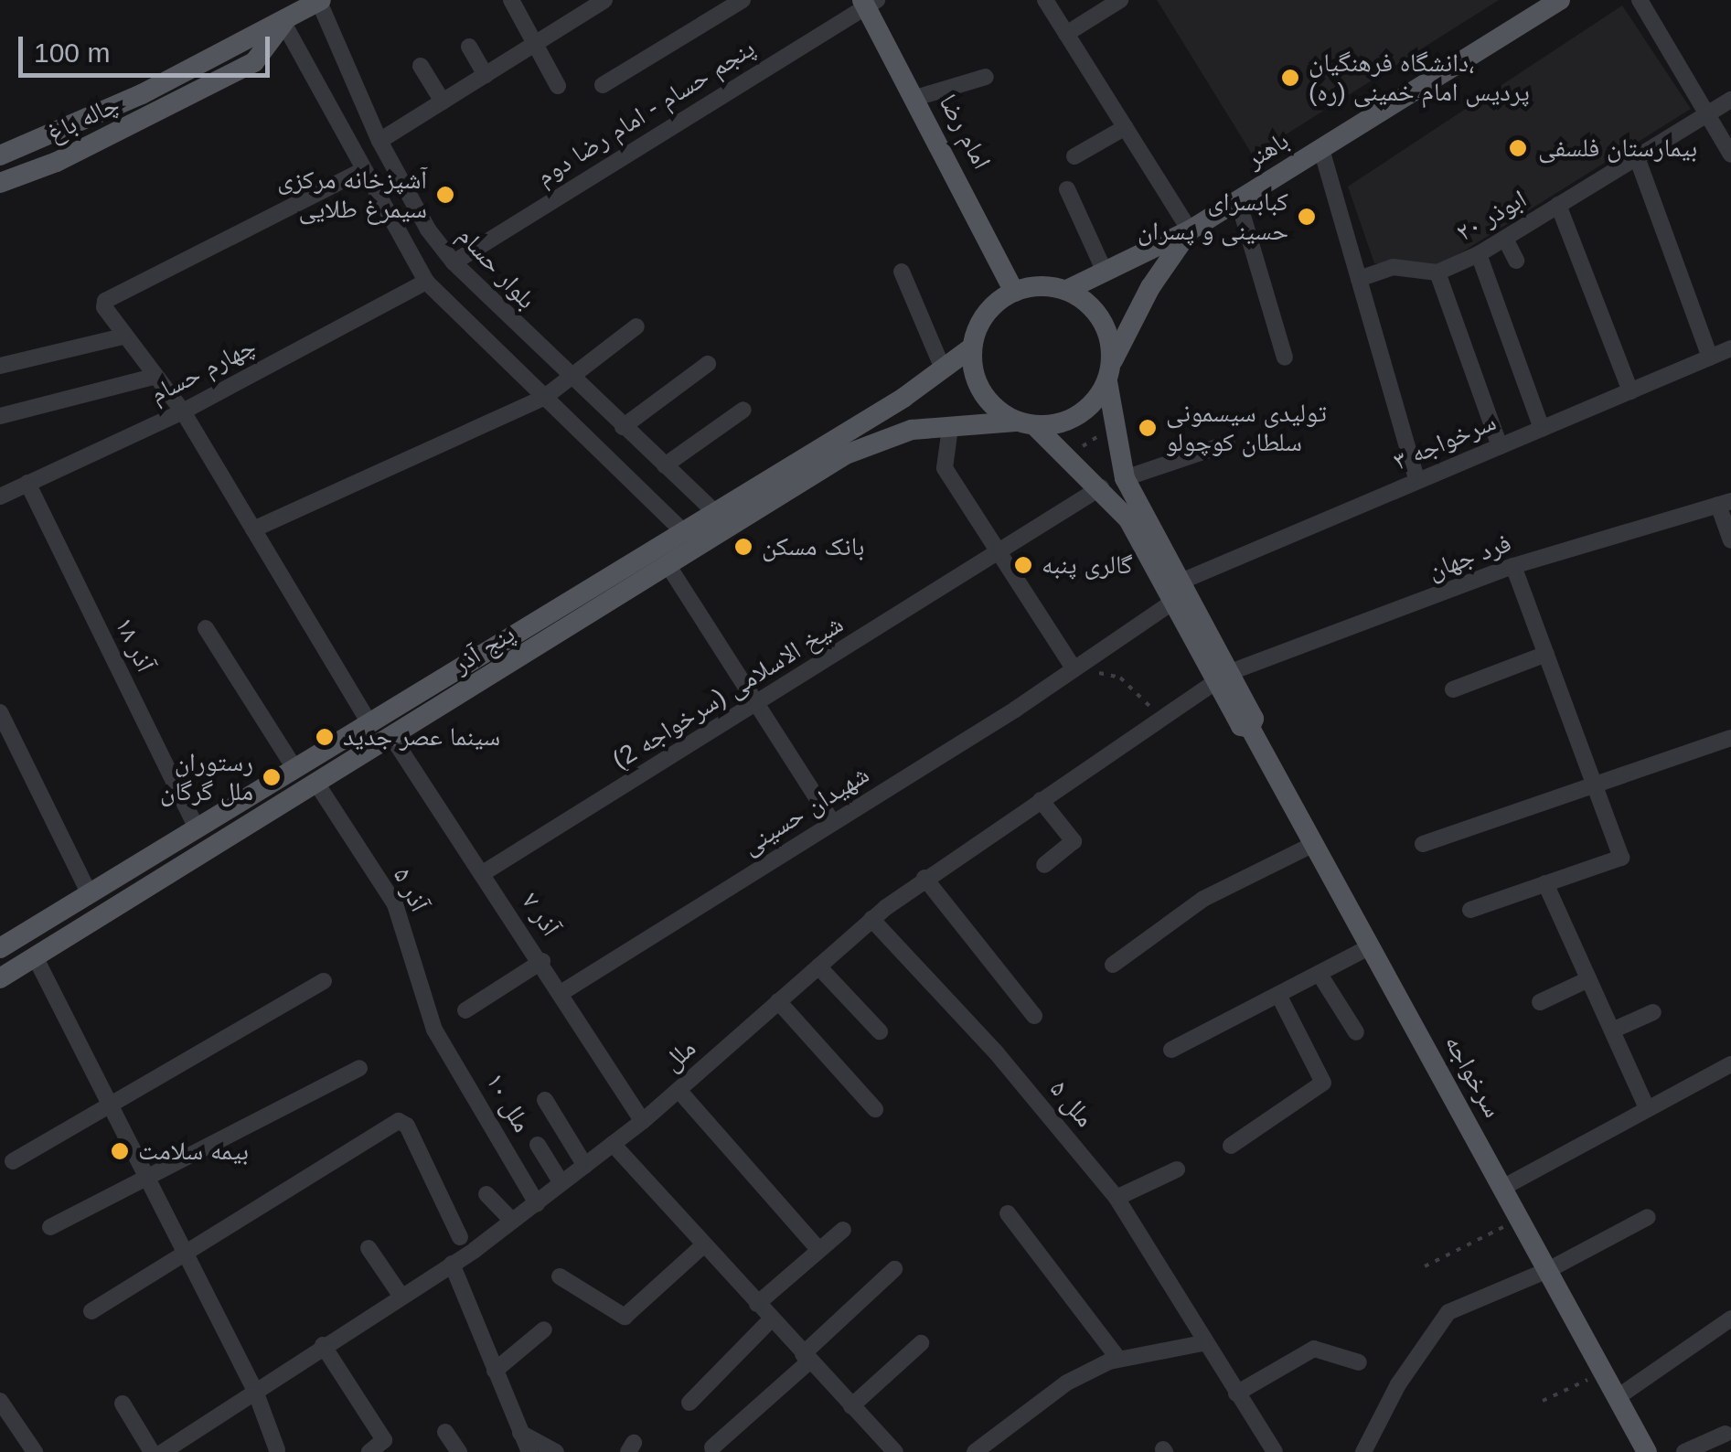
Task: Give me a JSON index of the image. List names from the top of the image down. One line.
{"streets":{"main road":["چاله باغ","امام رضا","باهنر","پنج آذر","سرخواجه"],"street":["پنجم حسام - امام رضا دوم","ابوذر ۲۰","بلوار حسام","چهارم حسام","سرخواجه ۳","فرد جهان","۱۸ آذر","شیخ الاسلامی (سرخواجه 2)","شهیدان حسینی","آذر ۵","آذر ۷","ملل","۱۰ ملل","ملل ۵"]},"crossings":[["پنجم حسام - امام رضا دوم","امام رضا"],["پنجم حسام - امام رضا دوم","بلوار حسام"],["امام رضا","باهنر"],["امام رضا","پنج آذر"],["امام رضا","سرخواجه"],["باهنر","پنج آذر"],["باهنر","سرخواجه"],["بلوار حسام","پنج آذر"],["چهارم حسام","۱۸ آذر"],["سرخواجه ۳","شهیدان حسینی"],["سرخواجه ۳","سرخواجه"],["فرد جهان","ملل"],["فرد جهان","سرخواجه"],["۱۸ آذر","پنج آذر"],["پنج آذر","آذر ۵"],["پنج آذر","آذر ۷"],["پنج آذر","سرخواجه"],["شیخ الاسلامی (سرخواجه 2)","آذر ۷"],["شیخ الاسلامی (سرخواجه 2)","سرخواجه"],["شهیدان حسینی","آذر ۷"],["آذر ۵","۱۰ ملل"],["آذر ۷","ملل"],["ملل","سرخواجه"],["ملل","۱۰ ملل"],["ملل","ملل ۵"]],"places":["دانشگاه فرهنگیان، پردیس امام خمینی (ره)","بیمارستان فلسفی","آشپزخانه مرکزی سیمرغ طلایی","کبابسرای حسینی و پسران","تولیدی سیسمونی سلطان کوچولو","بانک مسکن","گالری پنبه","سینما عصر جدید","رستوران ملل گرگان","بیمه سلامت"],"scale_bar":"100 m"}
